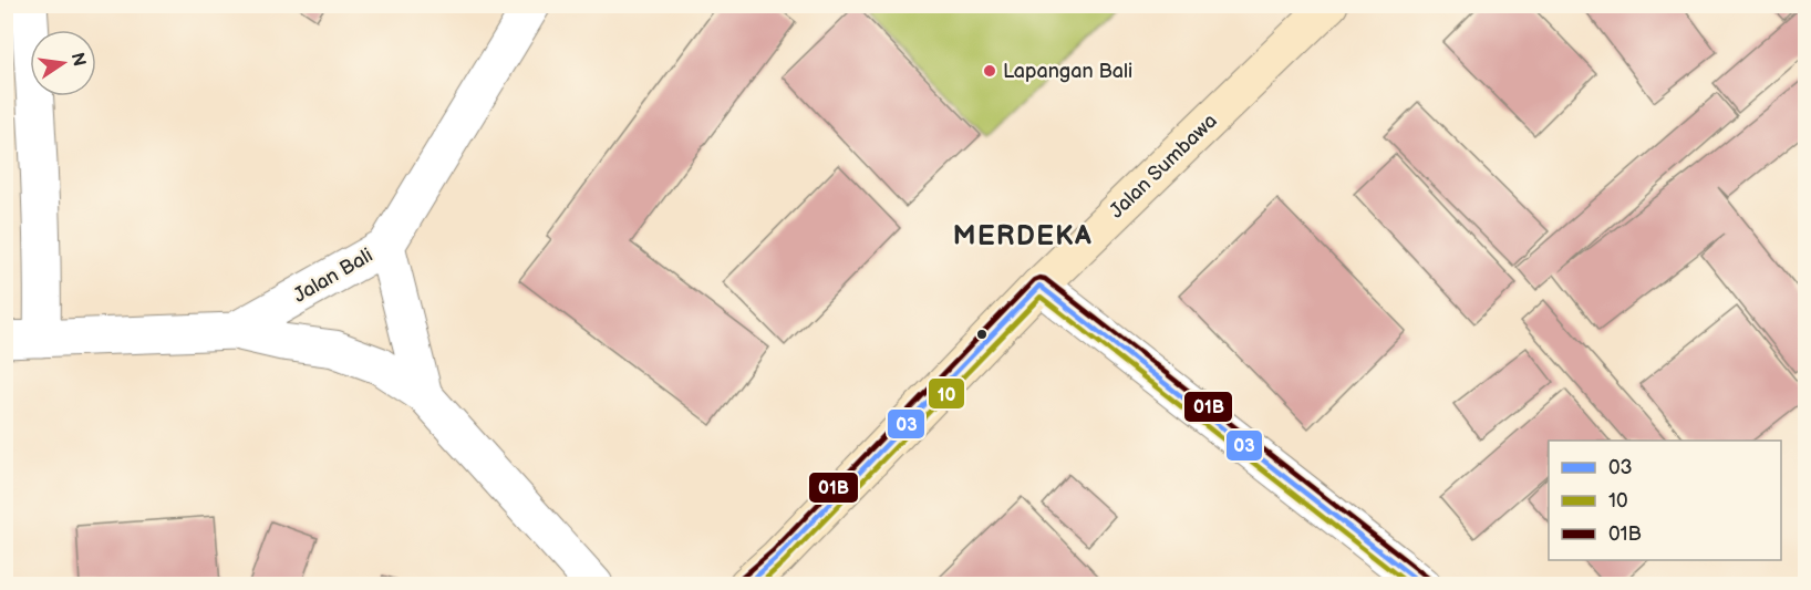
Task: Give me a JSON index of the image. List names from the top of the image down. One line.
{"streets":{"street":["Jalan Sumbawa","Jalan Bali"]},"districts":["MERDEKA"],"places":["Lapangan Bali"],"lines":["transit line 01B","transit line 03","transit line 10"],"legend":["03","10","01B"],"north":"right"}
